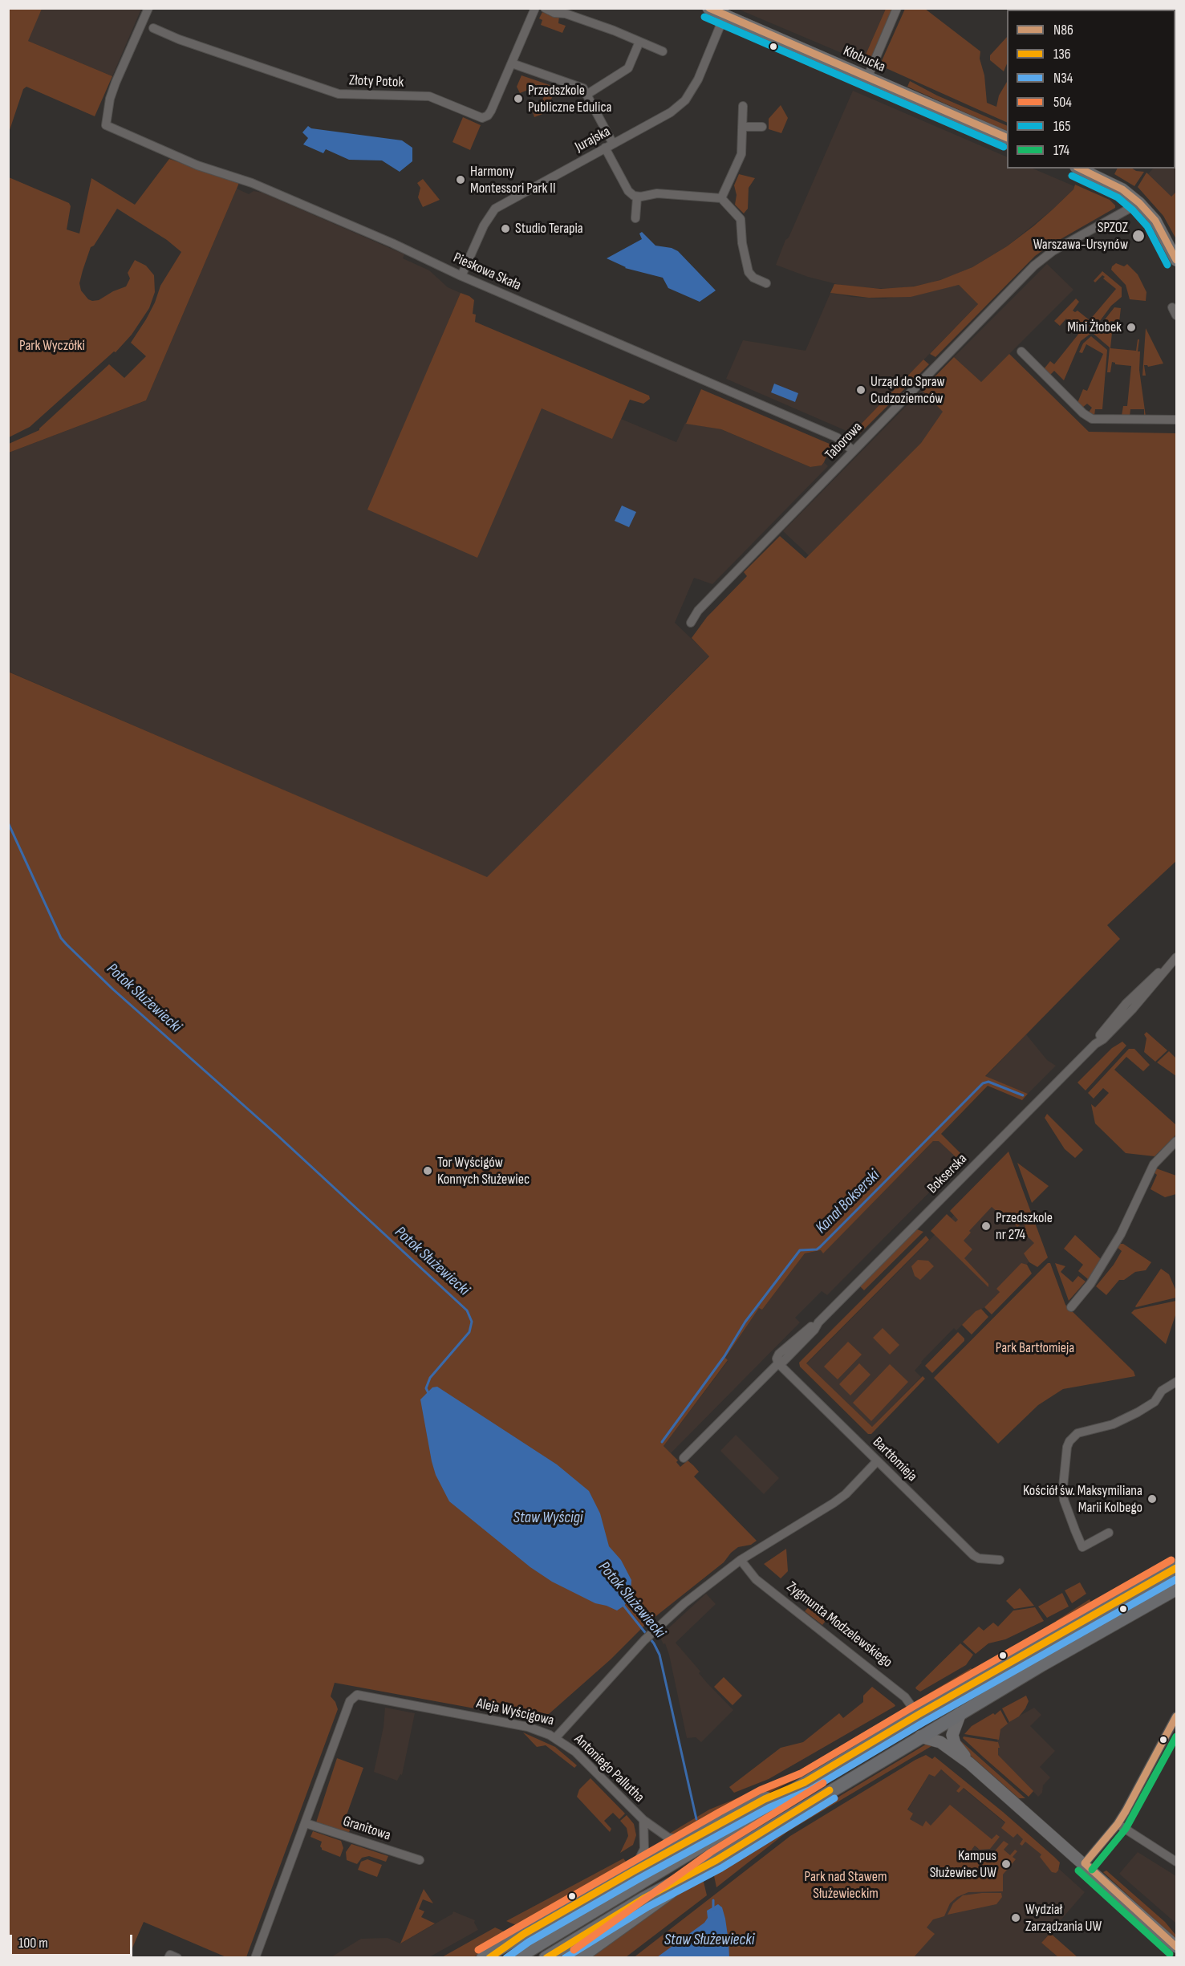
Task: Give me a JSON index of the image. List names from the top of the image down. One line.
{"streets":{"street":["Kłobucka","Złoty Potok","Jurajska","Pieskowa Skała","Taborowa","Bokserska","Bartłomieja","Zygmunta Modzelewskiego","Aleja Wyścigowa","Antoniego Pallutha","Granitowa"]},"crossings":[["Kłobucka","Jurajska"],["Jurajska","Pieskowa Skała"],["Pieskowa Skała","Taborowa"],["Bokserska","Bartłomieja"],["Bartłomieja","Aleja Wyścigowa"],["Zygmunta Modzelewskiego","Aleja Wyścigowa"],["Aleja Wyścigowa","Antoniego Pallutha"],["Aleja Wyścigowa","Granitowa"]],"water":["Potok Służewiecki","Kanał Bokserski","Staw Wyścigi","Staw Służewiecki"],"parks":["Park Wyczółki","Park Bartłomieja","Park nad Stawem Służewieckim"],"places":["Przedszkole Publiczne Edulica","Harmony Montessori Park II","Studio Terapia","SPZOZ Warszawa-Ursynów","Mini Żłobek","Urząd do Spraw Cudzoziemców","Tor Wyścigów Konnych Służewiec","Przedszkole nr 274","Kościół św. Maksymiliana Marii Kolbego","Kampus Służewiec UW","Wydział Zarządzania UW"],"lines":["transit line N86","transit line 165","transit line 504","transit line 136","transit line N34","transit line 174"],"legend":["N86","136","N34","504","165","174"],"scale_bar":"100 m"}
